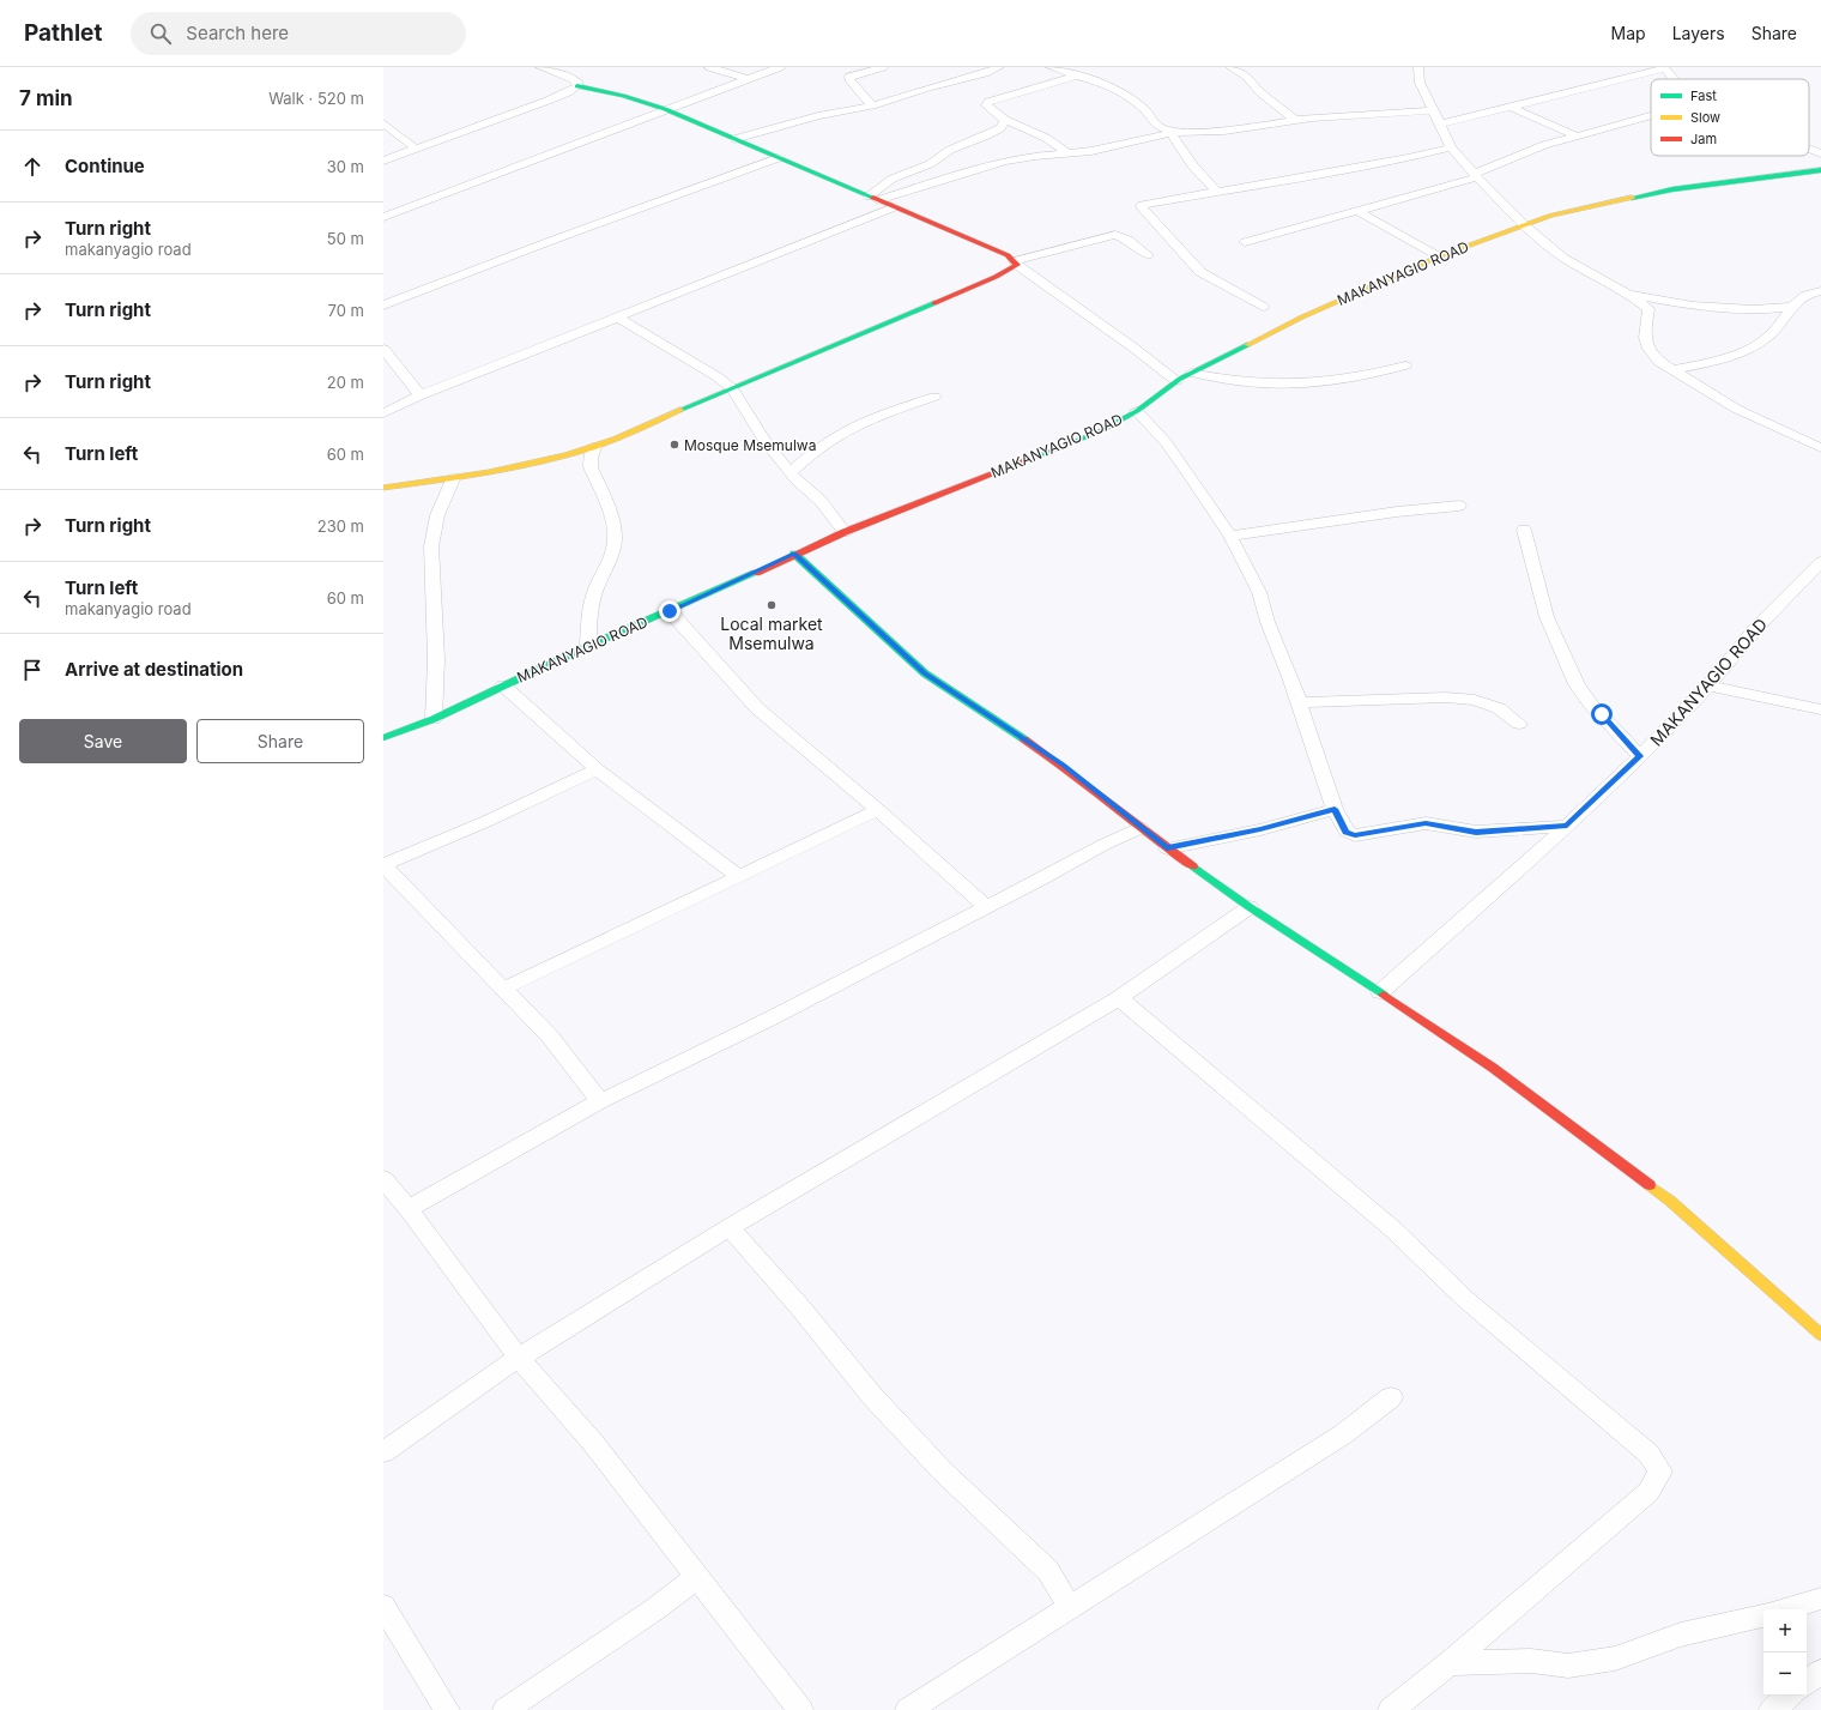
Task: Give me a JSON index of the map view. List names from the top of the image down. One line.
{"streets":{"street":["MAKANYAGIO ROAD"]},"places":["Mosque Msemulwa","Local market Msemulwa"],"legend":["Fast","Slow","Jam"],"page":{"header":"Pathlet","search":"Search here","nav":["Map","Layers","Share"],"heading":["7 min","Walk · 520 m"],"list":[["Continue","30 m"],["Turn right","makanyagio road","50 m"],["Turn right","70 m"],["Turn right","20 m"],["Turn left","60 m"],["Turn right","230 m"],["Turn left","makanyagio road","60 m"],"Arrive at destination"],"buttons":["Save","Share"],"map_buttons":["+","−"]}}
